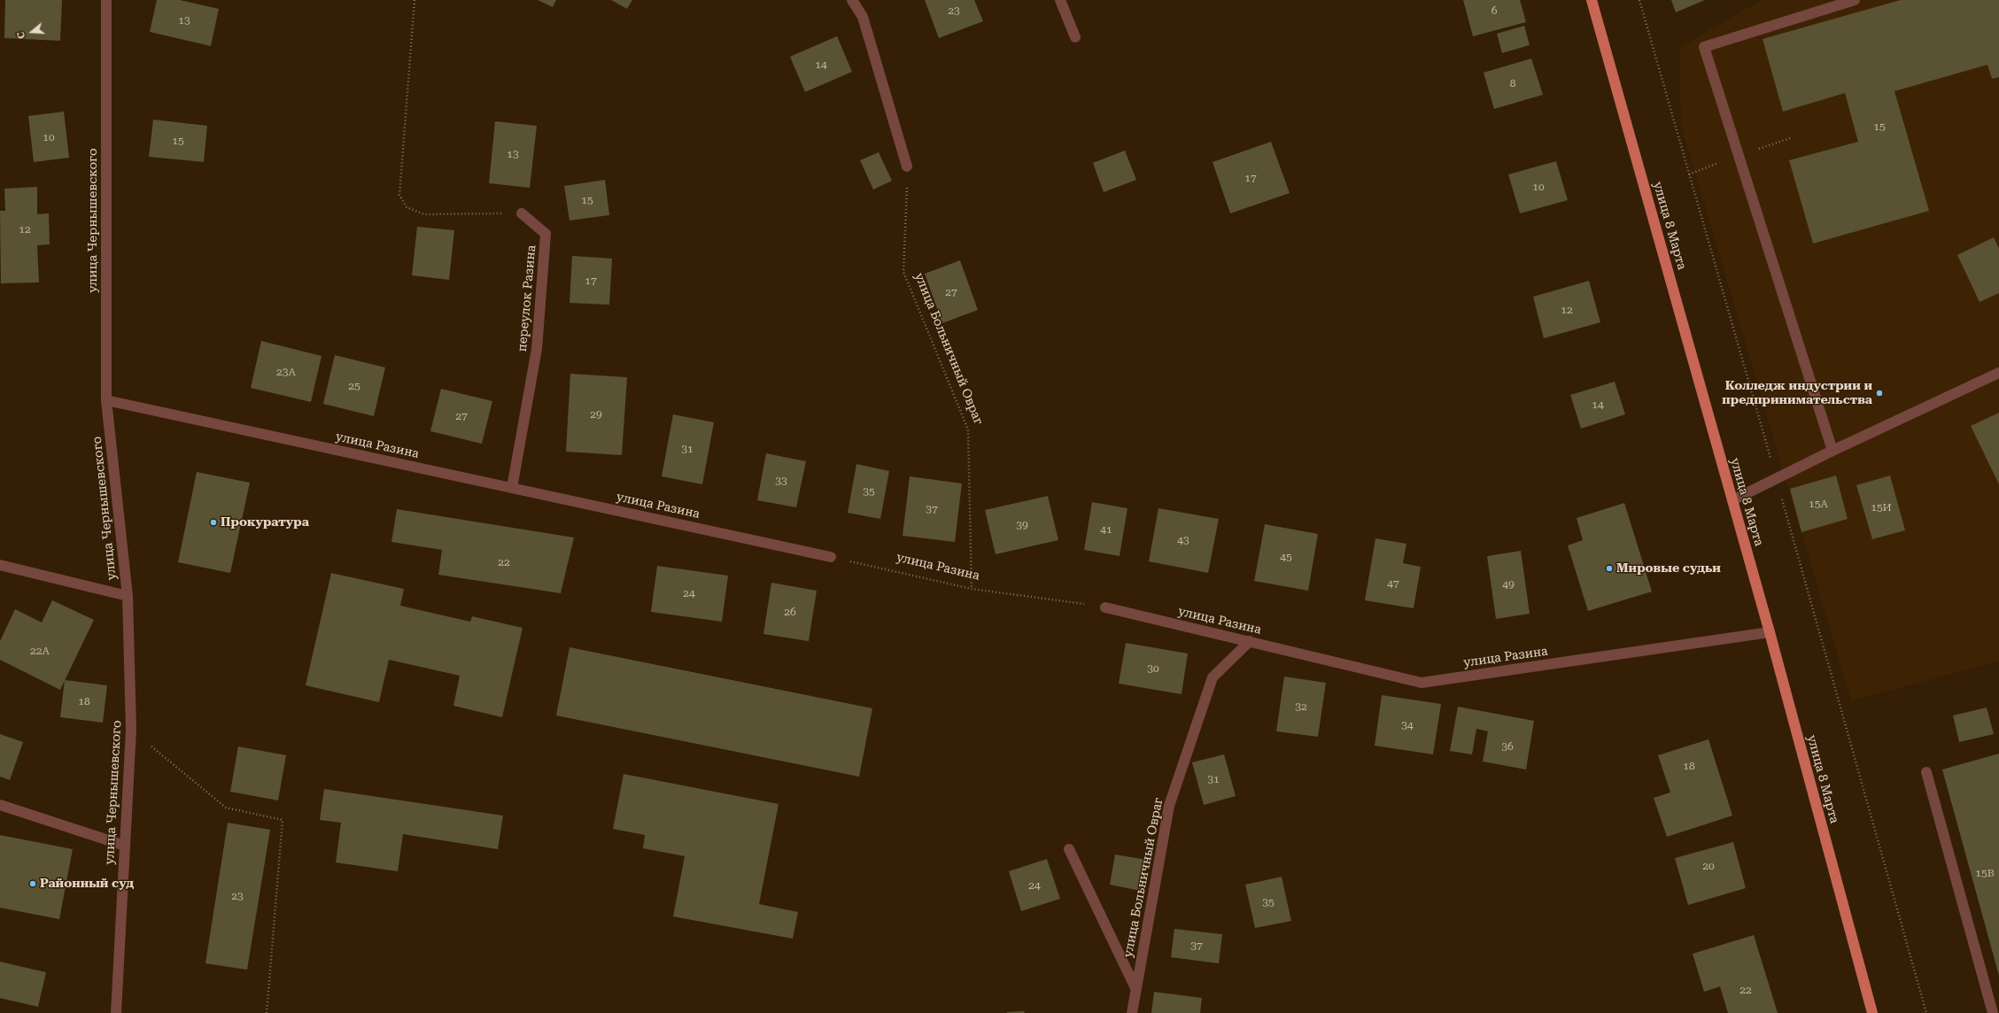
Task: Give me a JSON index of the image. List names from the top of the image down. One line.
{"streets":{"main road":["улица 8 Марта"],"street":["улица Чернышевского","переулок Разина","улица Больничный Овраг","улица Разина"]},"crossings":[["улица Чернышевского","улица Разина"],["улица 8 Марта","улица Разина"],["переулок Разина","улица Разина"],["улица Больничный Овраг","улица Разина"]],"places":["Колледж индустрии и предпринимательства","Прокуратура","Мировые судьи","Районный суд"],"house_numbers":["23","6","13","14","8","15","10","15","13","17","10","15","12","17","27","12","23А","25","14","29","27","31","33","35","15А","15И","37","39","41","43","45","22","47","49","24","26","22А","30","18","32","34","36","18","31","20","15В","24","23","35","37","22"],"north":"left"}
